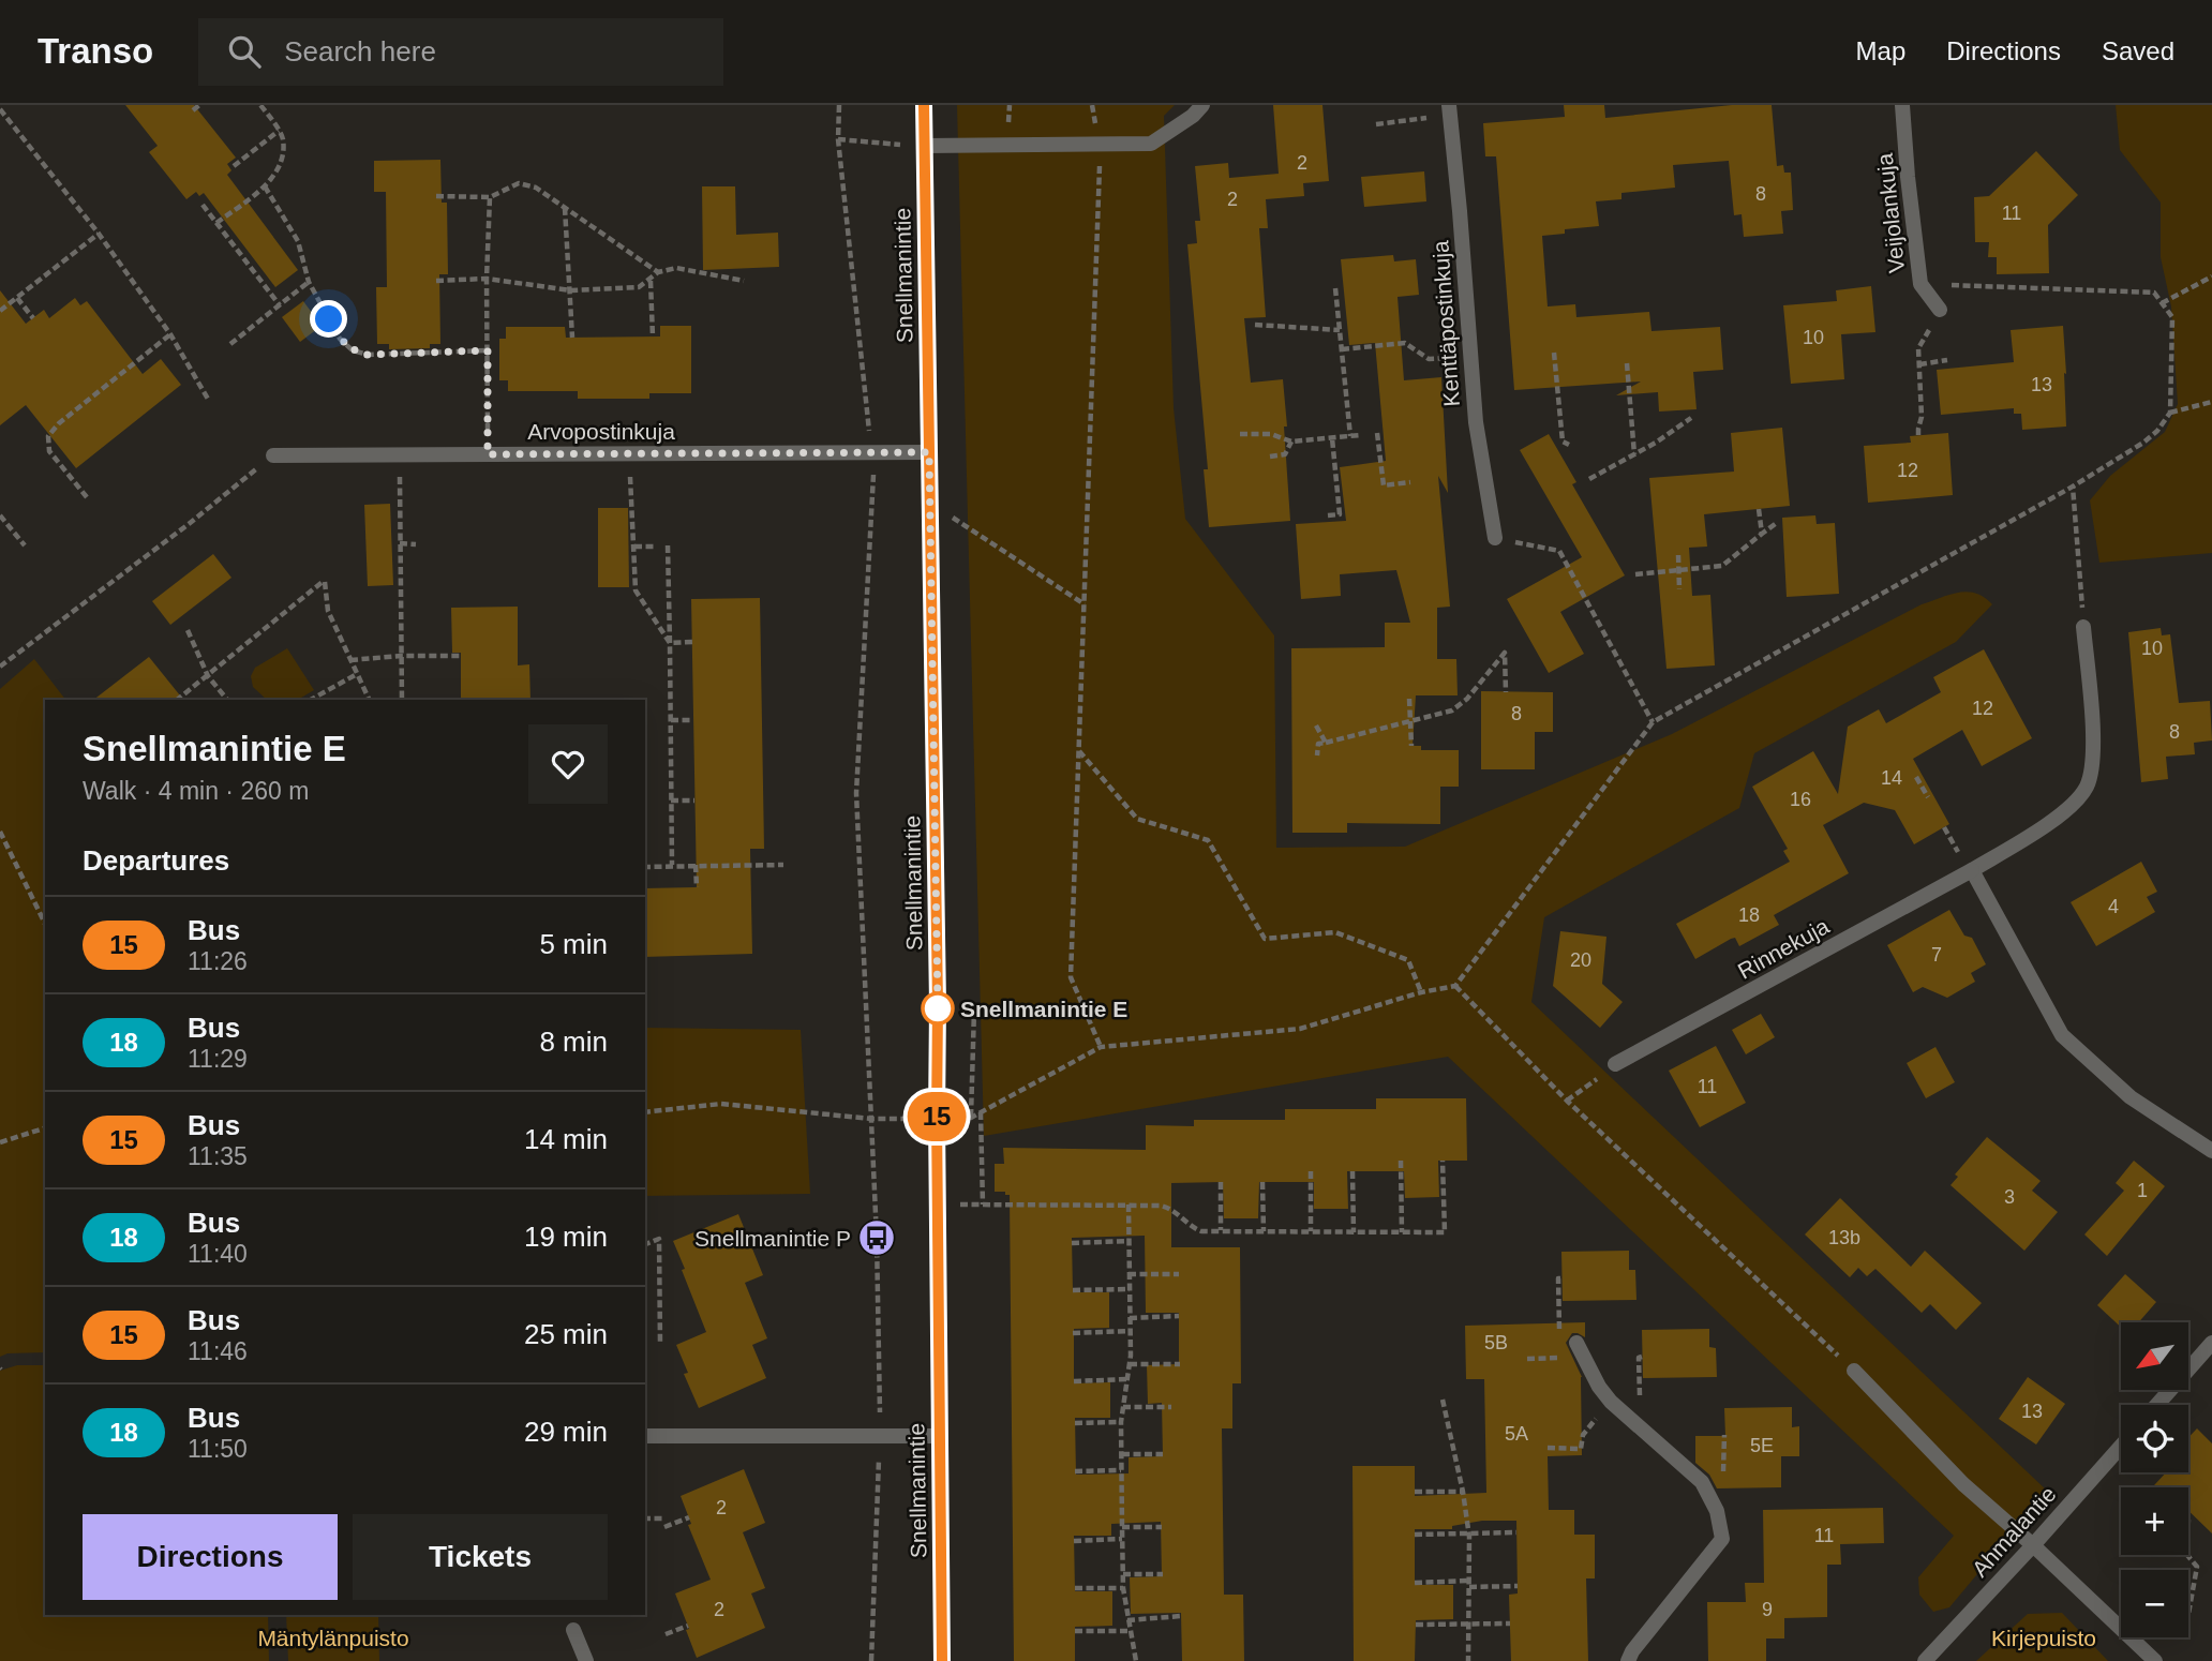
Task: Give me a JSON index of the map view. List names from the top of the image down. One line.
{"streets":{"street":["Veijolankuja","Snellmanintie","Kenttäpostinkuja","Arvopostinkuja","Rinnekuja","Ahmalantie"]},"crossings":[["Snellmanintie","Arvopostinkuja"]],"parks":["Mäntylänpuisto","Kirjepuisto"],"places":{"other":["Snellmanintie E"],"bus stop":["Snellmanintie P"]},"lines":["bus line 15"],"house_numbers":["2","8","2","11","10","13","12","10","12","8","8","14","16","4","18","7","20","11","1","3","13b","5B","13","5A","5E","2","11","2","9"],"north":"bottom left","page":{"header":"Transo","search":"Search here","nav":["Map","Directions","Saved"],"on_map":"15","heading":[["Snellmanintie E","Walk · 4 min · 260 m"],"Departures"],"list":[{"mark":"15","name":"Bus","note":"11:26","value":"5 min"},{"mark":"18","name":"Bus","note":"11:29","value":"8 min"},{"mark":"15","name":"Bus","note":"11:35","value":"14 min"},{"mark":"18","name":"Bus","note":"11:40","value":"19 min"},{"mark":"15","name":"Bus","note":"11:46","value":"25 min"},{"mark":"18","name":"Bus","note":"11:50","value":"29 min"}],"map_buttons":["+","−"],"buttons":["Directions","Tickets"]}}
